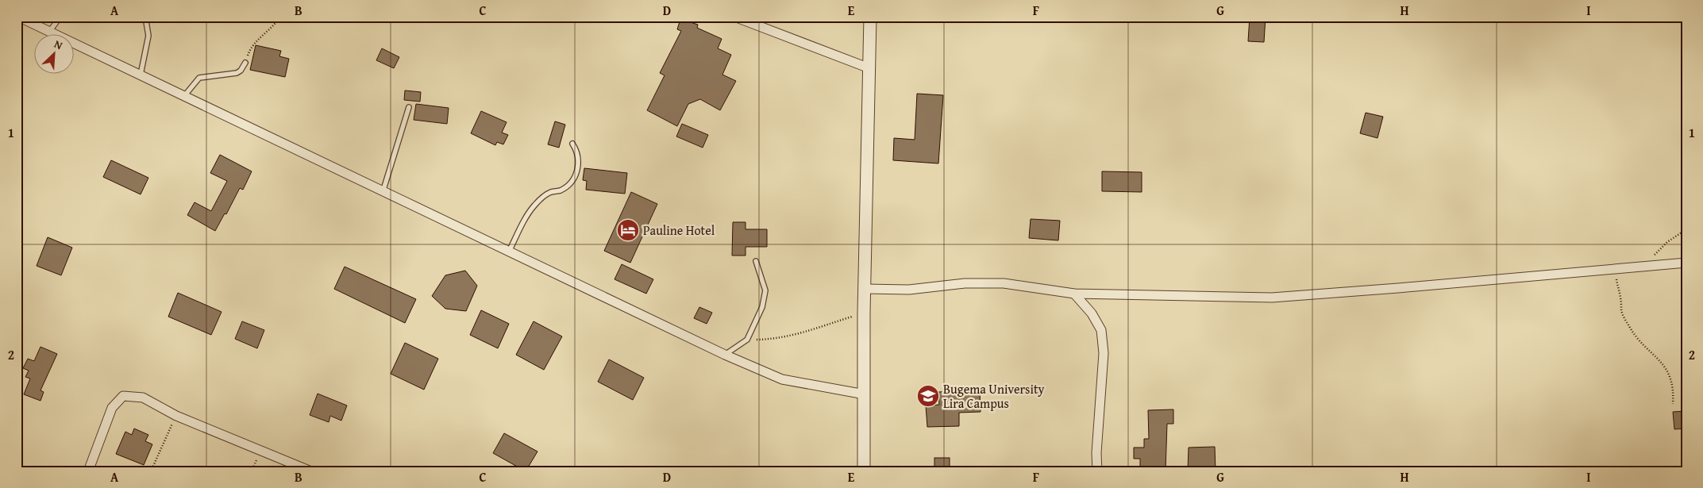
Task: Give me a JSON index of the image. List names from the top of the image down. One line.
{"places":{"hotel":["Pauline Hotel"],"school or university":["Bugema University Lira Campus"]},"north":"top right","grid":{"columns":["A","B","C","D","E","F","G","H","I"],"rows":["1","2"]}}
